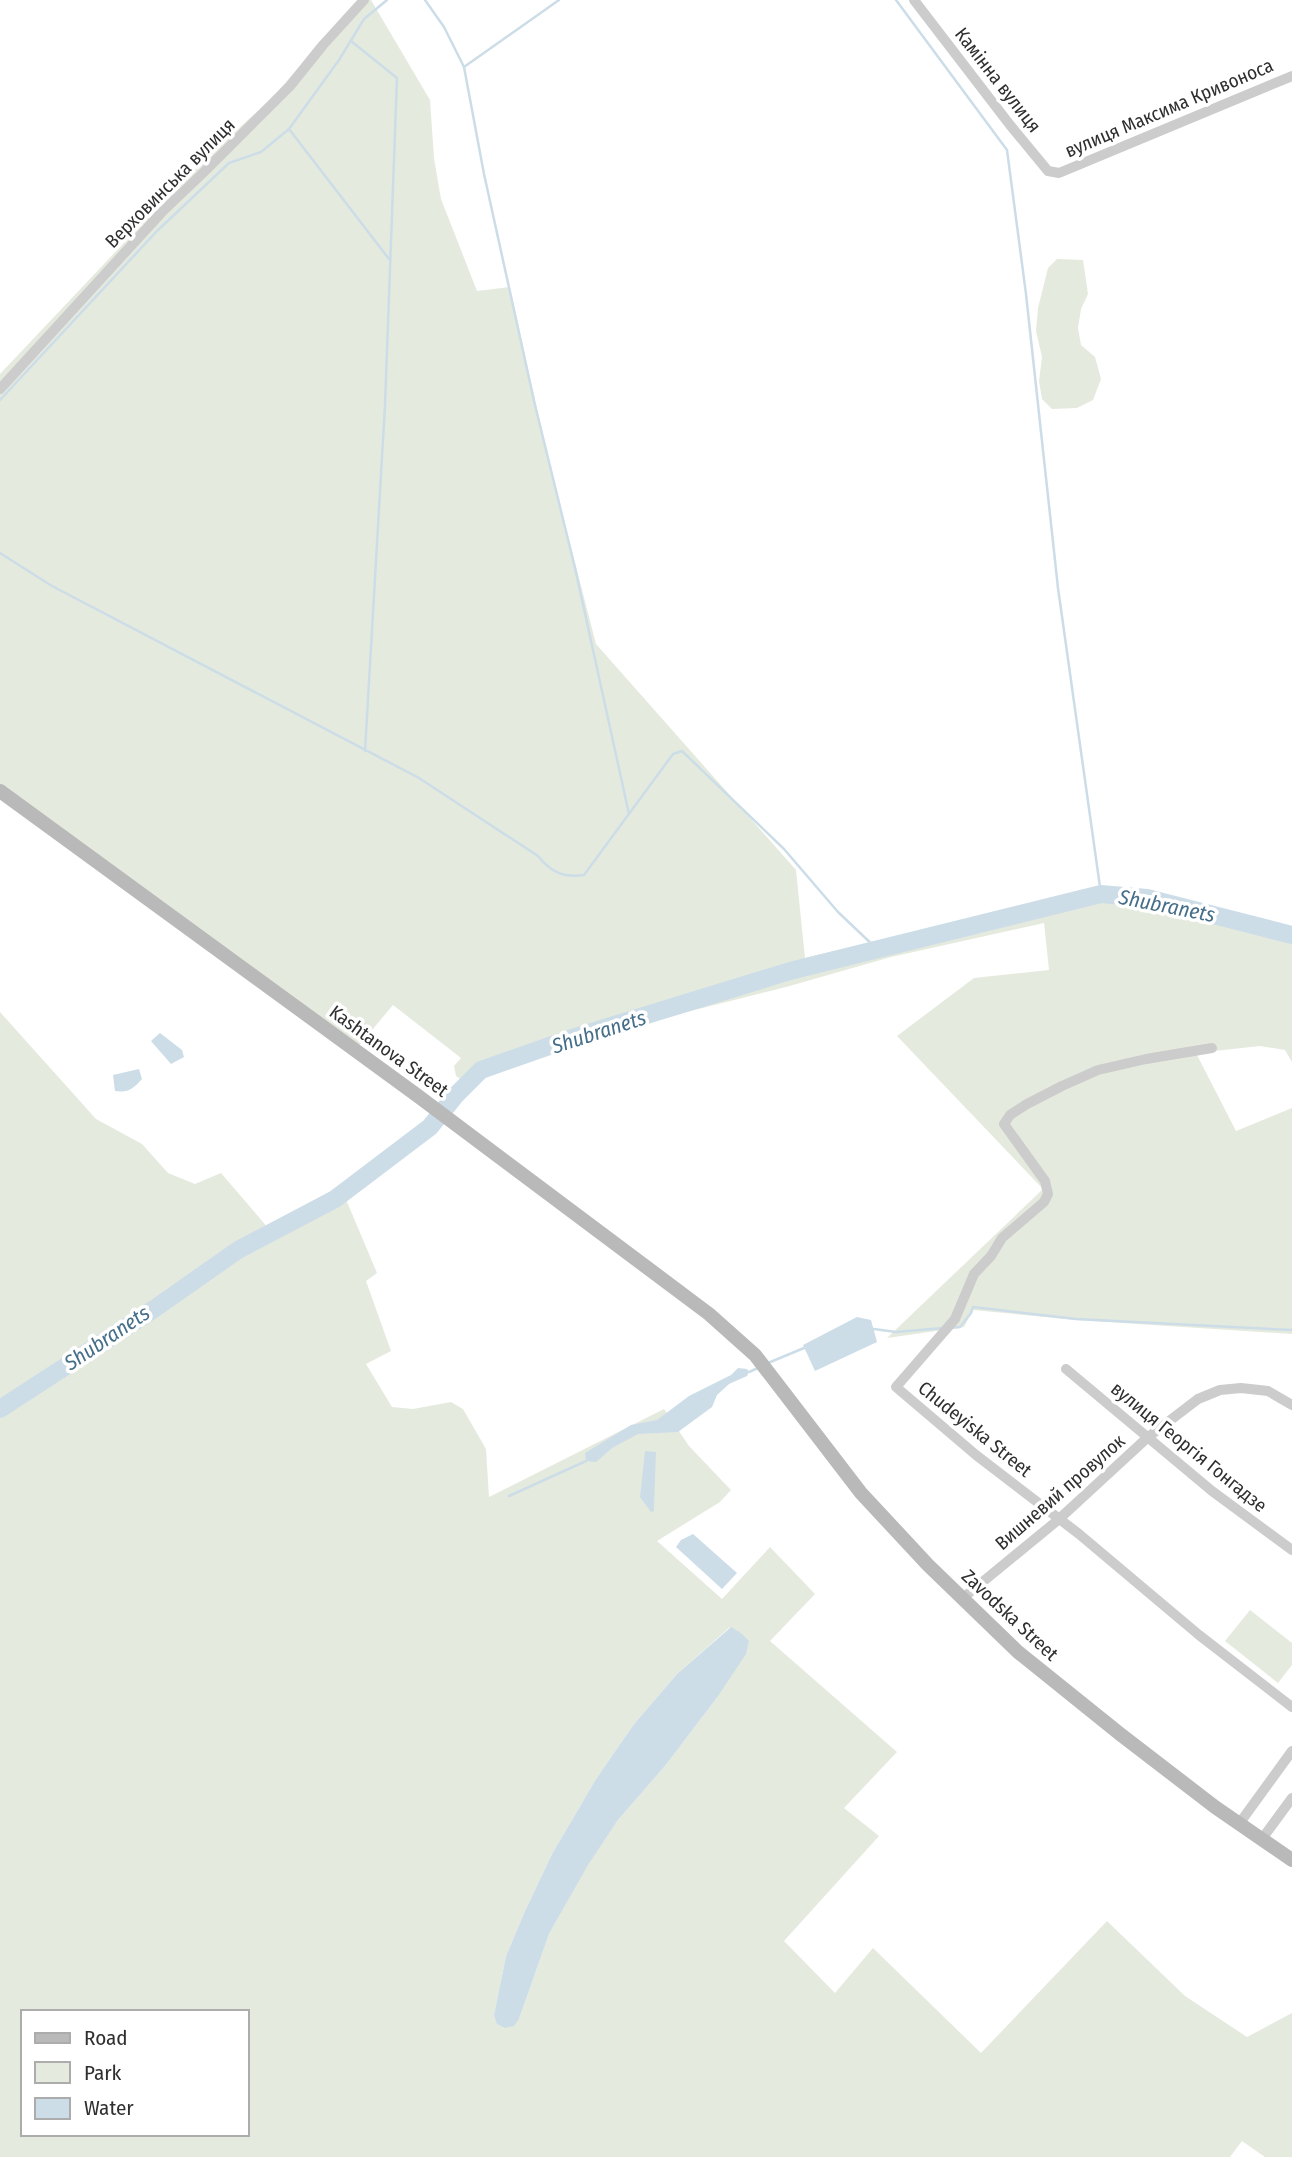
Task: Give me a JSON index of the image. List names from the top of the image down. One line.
{"streets":{"main road":["Kashtanova Street","Zavodska Street"],"street":["Камінна вулиця","вулиця Максима Кривоноса","Верховинська вулиця","Chudeyiska Street","вулиця Георгія Гонгадзе","Вишневий провулок"]},"crossings":[["Камінна вулиця","вулиця Максима Кривоноса"],["Kashtanova Street","Zavodska Street"],["Chudeyiska Street","Вишневий провулок"],["вулиця Георгія Гонгадзе","Вишневий провулок"],["Вишневий провулок","Zavodska Street"]],"water":["Shubranets"],"legend":["Road","Park","Water"]}
